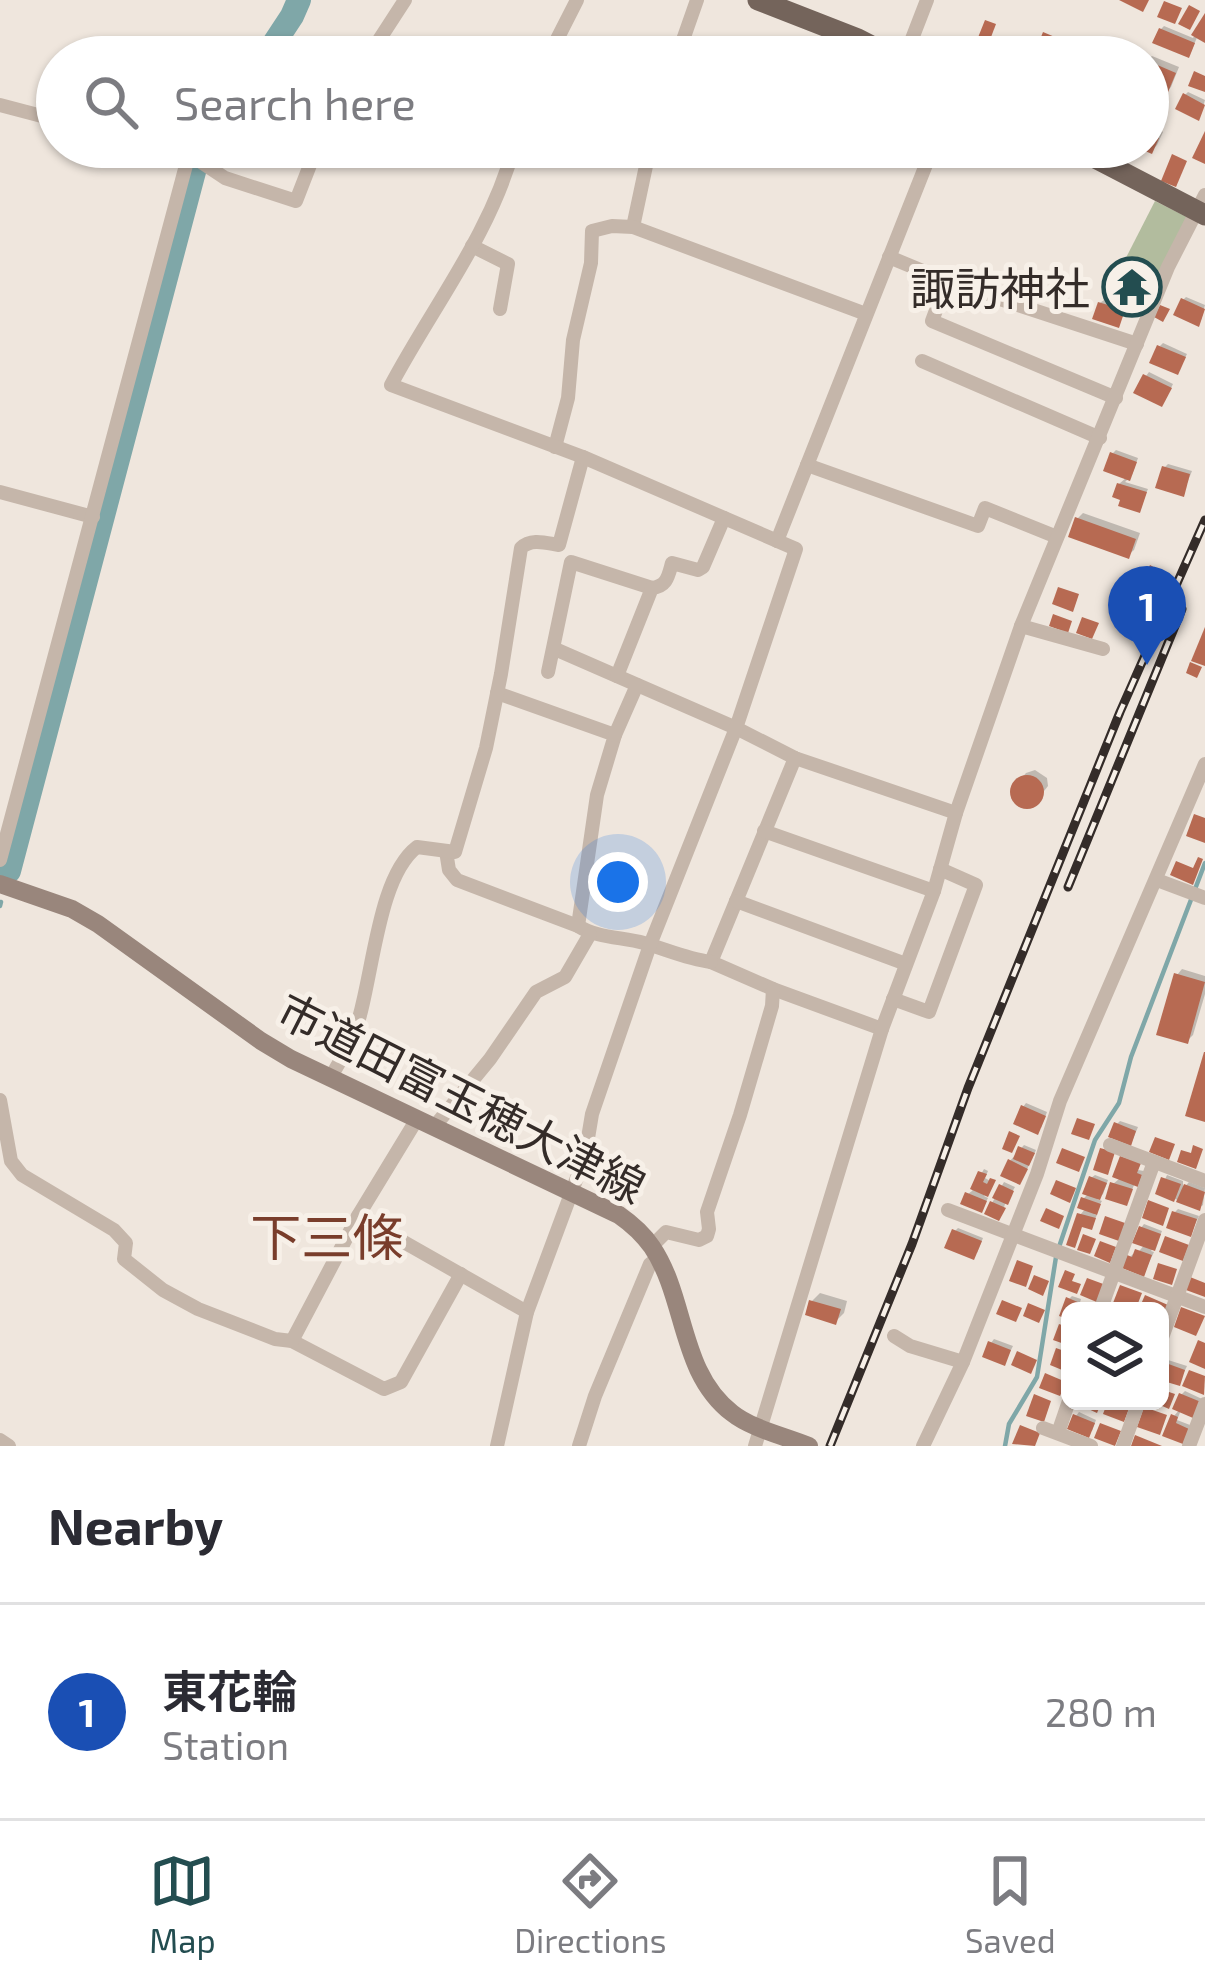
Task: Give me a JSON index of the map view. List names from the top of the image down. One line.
{"streets":{"street":["市道田富玉穂大津線"]},"districts":["下三條"],"places":{"temple":["諏訪神社"]},"page":{"search":"Search here","pins":"1","heading":"Nearby","list":[{"mark":"1","name":"東花輪","note":"Station","value":"280 m"}],"nav":["Map","Directions","Saved"]}}
